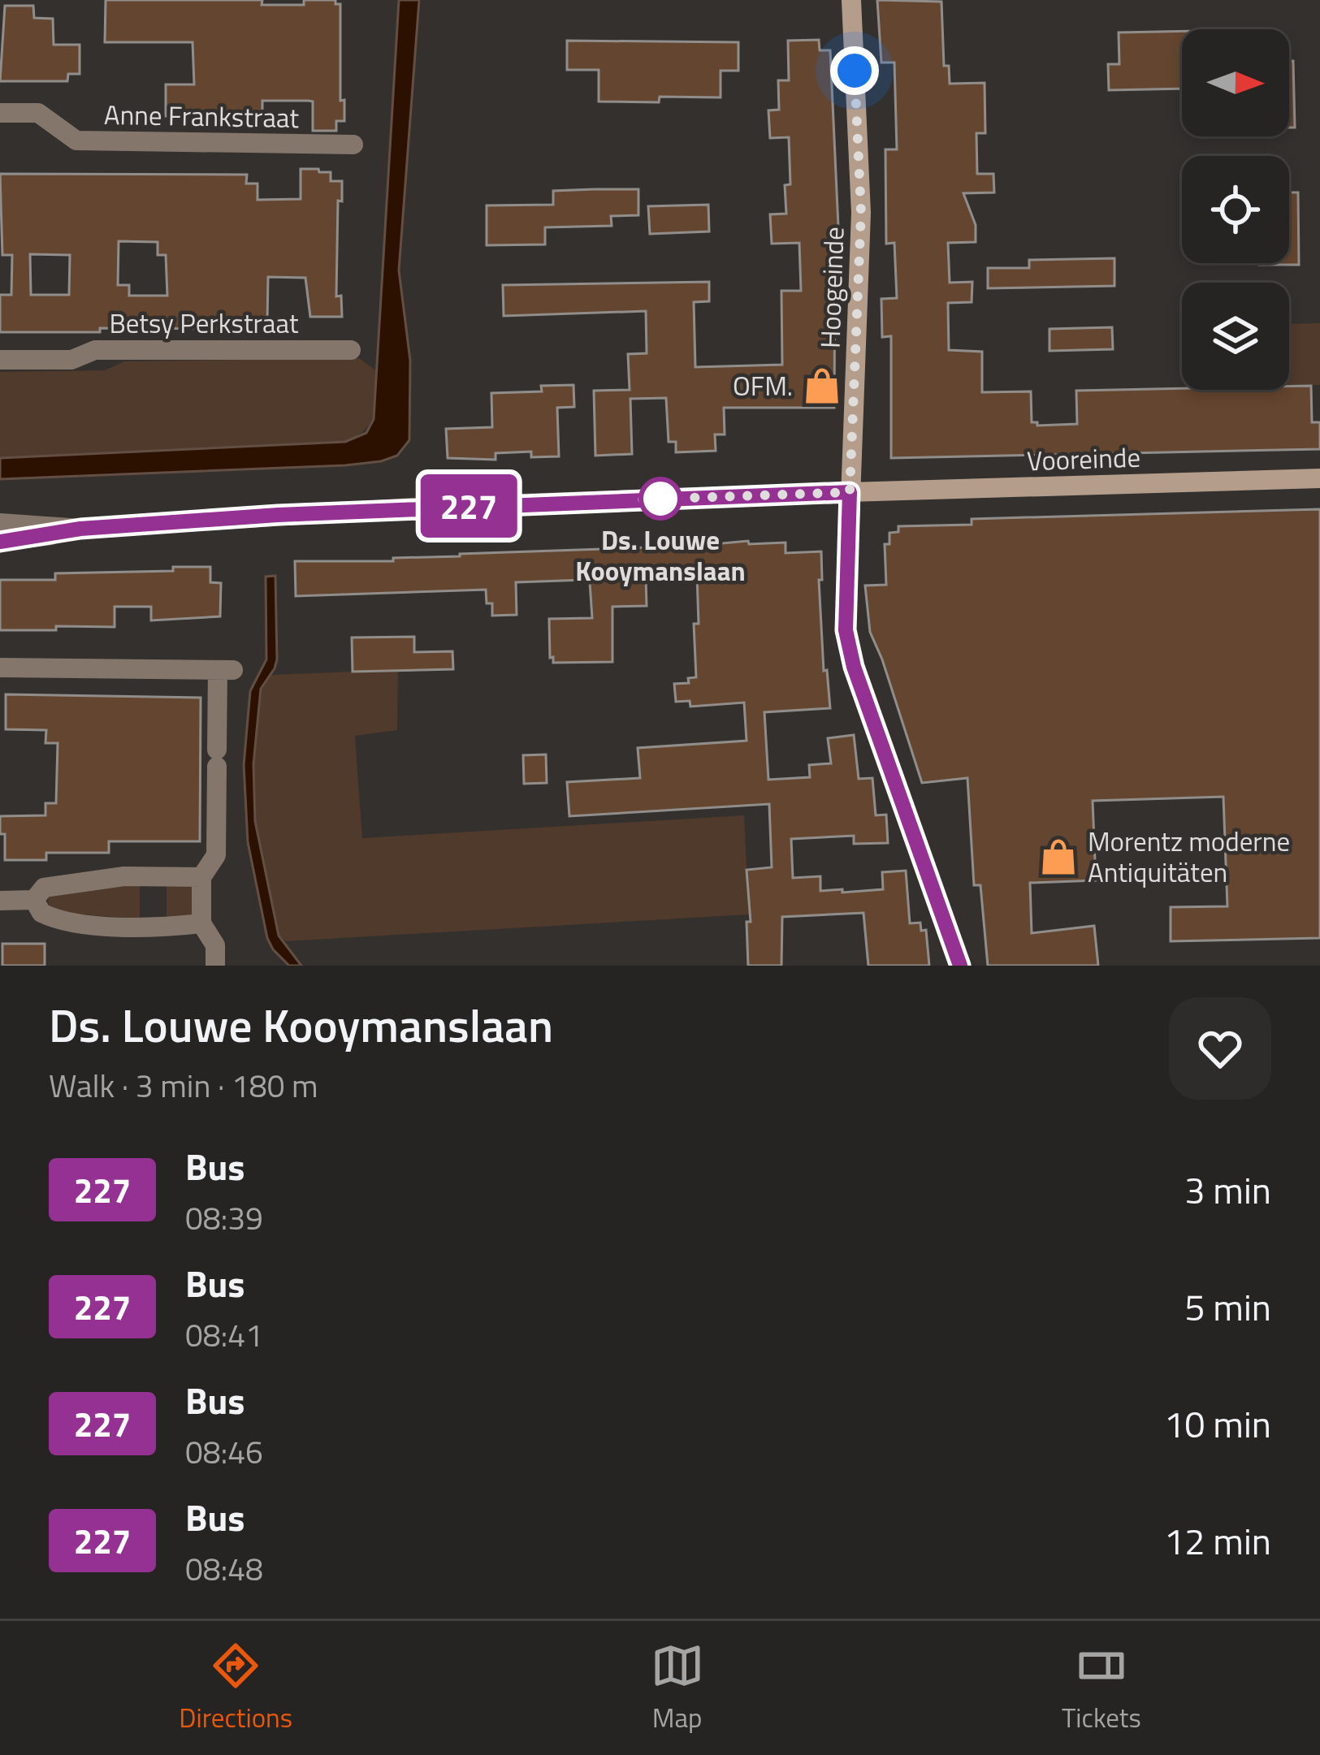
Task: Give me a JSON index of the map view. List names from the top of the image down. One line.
{"streets":{"main road":["Hoogeinde","Vooreinde"],"street":["Anne Frankstraat","Betsy Perkstraat"]},"crossings":[["Hoogeinde","Vooreinde"]],"places":{"shop":["OFM.","Morentz moderne Antiquitäten"],"other":["Ds. Louwe Kooymanslaan"]},"lines":["bus line 227"],"north":"right","page":{"on_map":"227","heading":["Ds. Louwe Kooymanslaan","Walk · 3 min · 180 m"],"list":[{"mark":"227","name":"Bus","note":"08:39","value":"3 min"},{"mark":"227","name":"Bus","note":"08:41","value":"5 min"},{"mark":"227","name":"Bus","note":"08:46","value":"10 min"},{"mark":"227","name":"Bus","note":"08:48","value":"12 min"}],"tabs":["Directions","Map","Tickets"]}}
